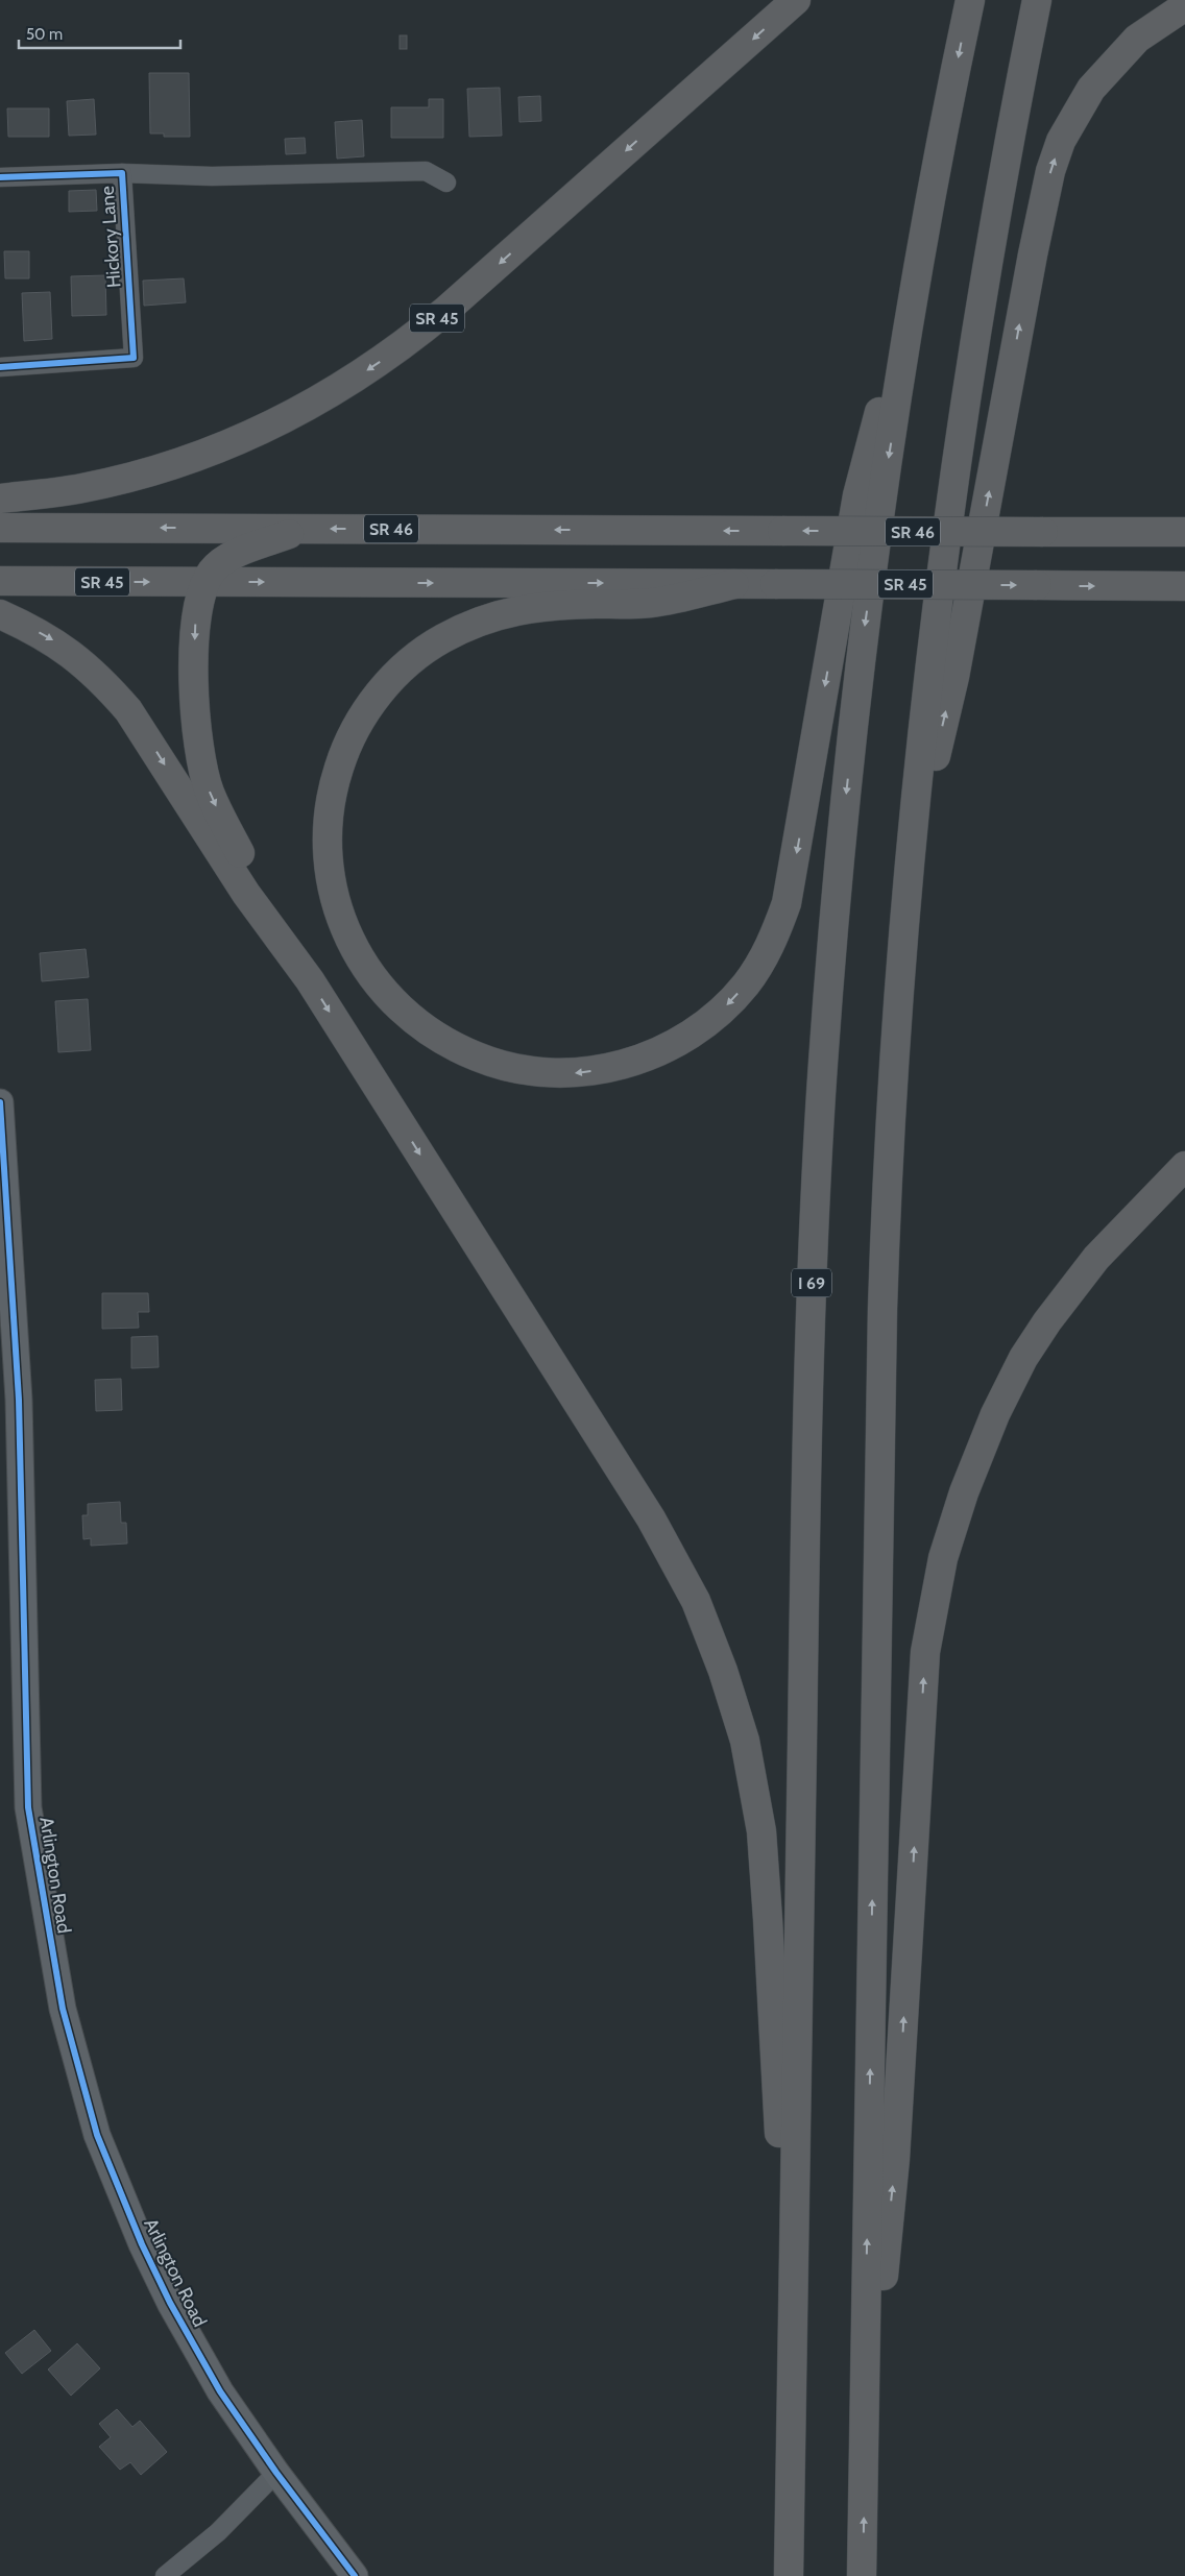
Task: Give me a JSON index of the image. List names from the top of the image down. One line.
{"streets":{"highway":["SR 45","SR 46","I 69"],"street":["Hickory Lane","Arlington Road"]},"scale_bar":"50 m"}
